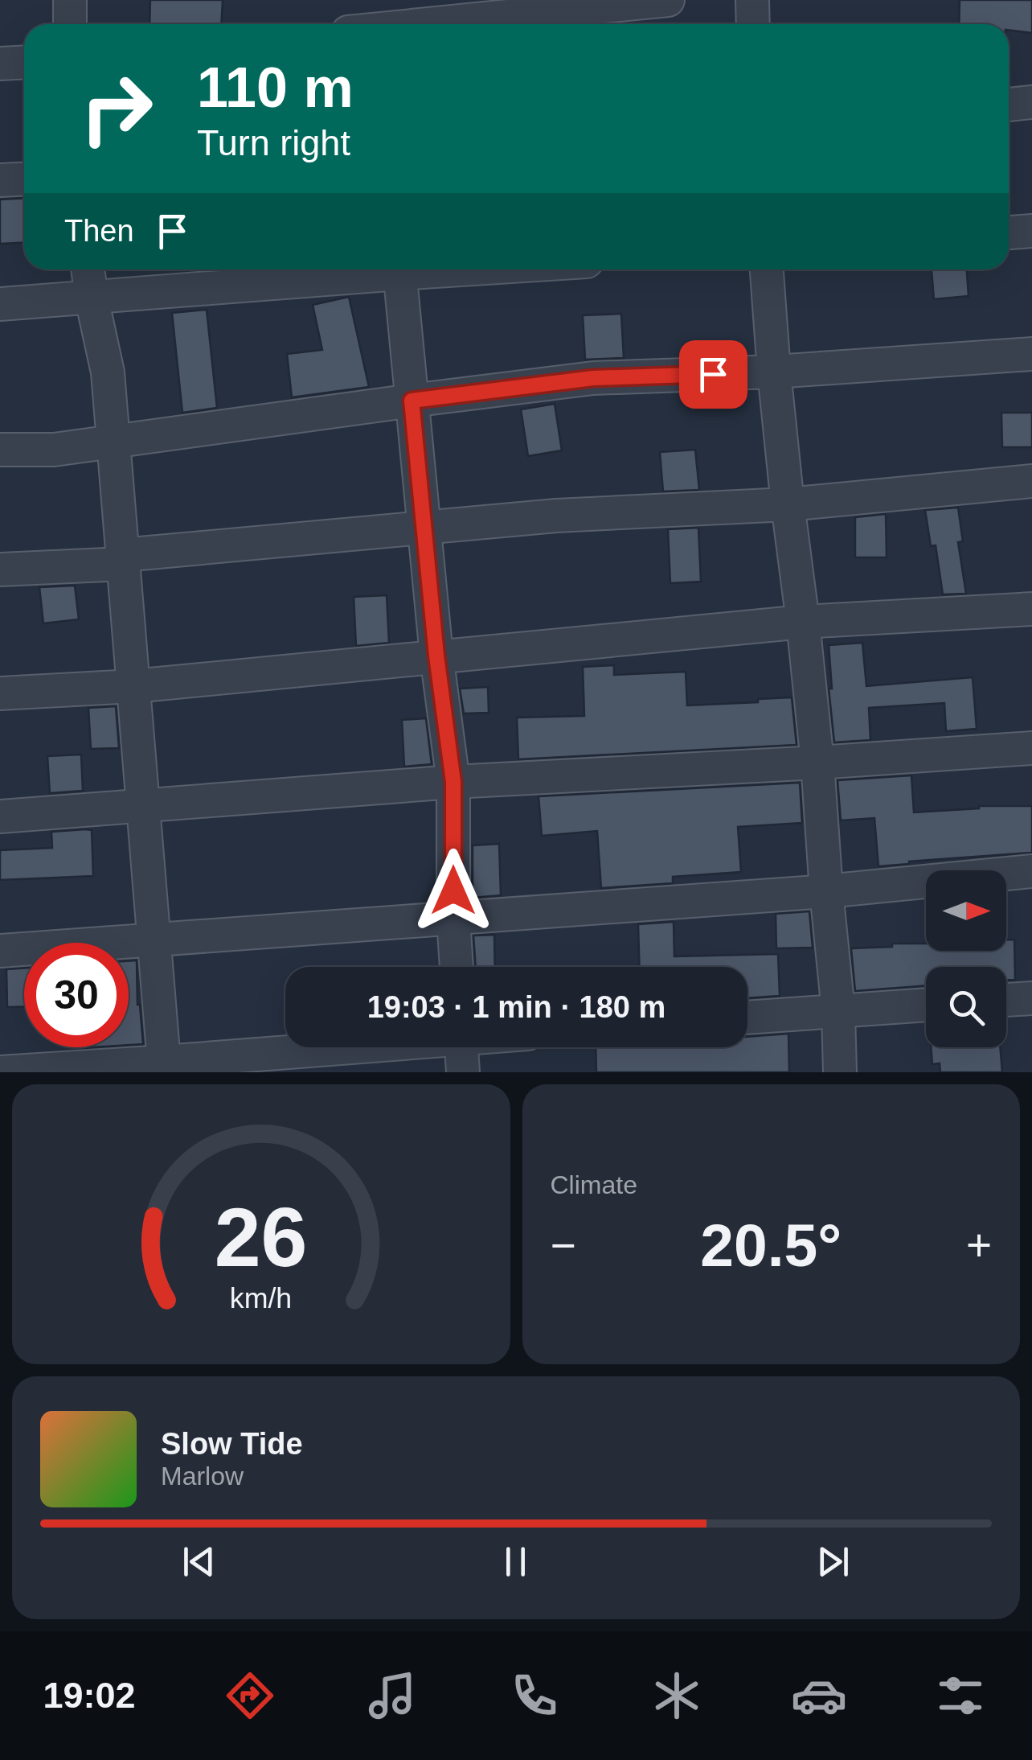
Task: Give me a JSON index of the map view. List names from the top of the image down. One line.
{"north":"right","page":{"turn":["110 m","Turn right"],"then":"Then","limit":"30","trip":"19:03 · 1 min · 180 m","tile":"Climate","heat":["−","20.5°","+"],"song":["Slow Tide","Marlow"],"tabs":"19:02","gauge":["26","km/h"]}}
